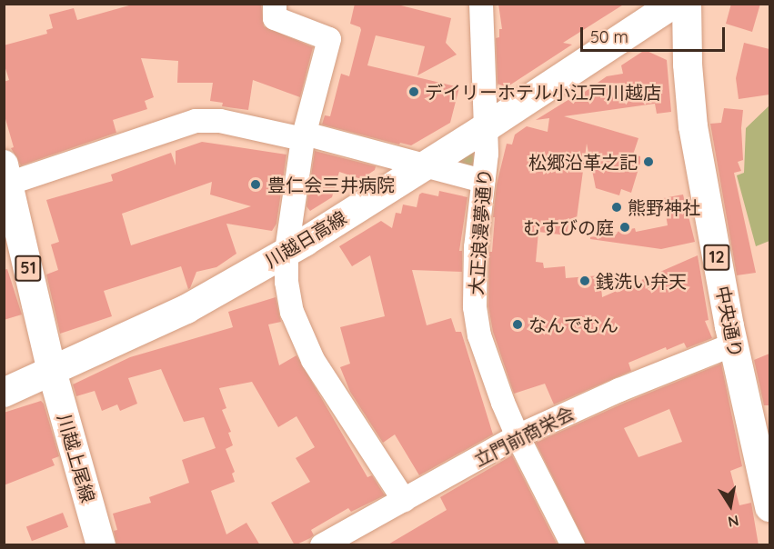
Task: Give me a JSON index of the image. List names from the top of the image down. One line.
{"streets":{"main road":["川越日高線","12","51","中央通り","川越上尾線"],"street":["大正浪漫夢通り","立門前商栄会"]},"crossings":[["大正浪漫夢通り","川越日高線"],["大正浪漫夢通り","立門前商栄会"],["川越日高線","51"],["川越日高線","川越上尾線"],["51","川越上尾線"],["中央通り","立門前商栄会"]],"places":["デイリーホテル小江戸川越店","松郷沿革之記","豊仁会三井病院","熊野神社","むすびの庭","銭洗い弁天","なんでむん"],"scale_bar":"50 m","north":"bottom"}
